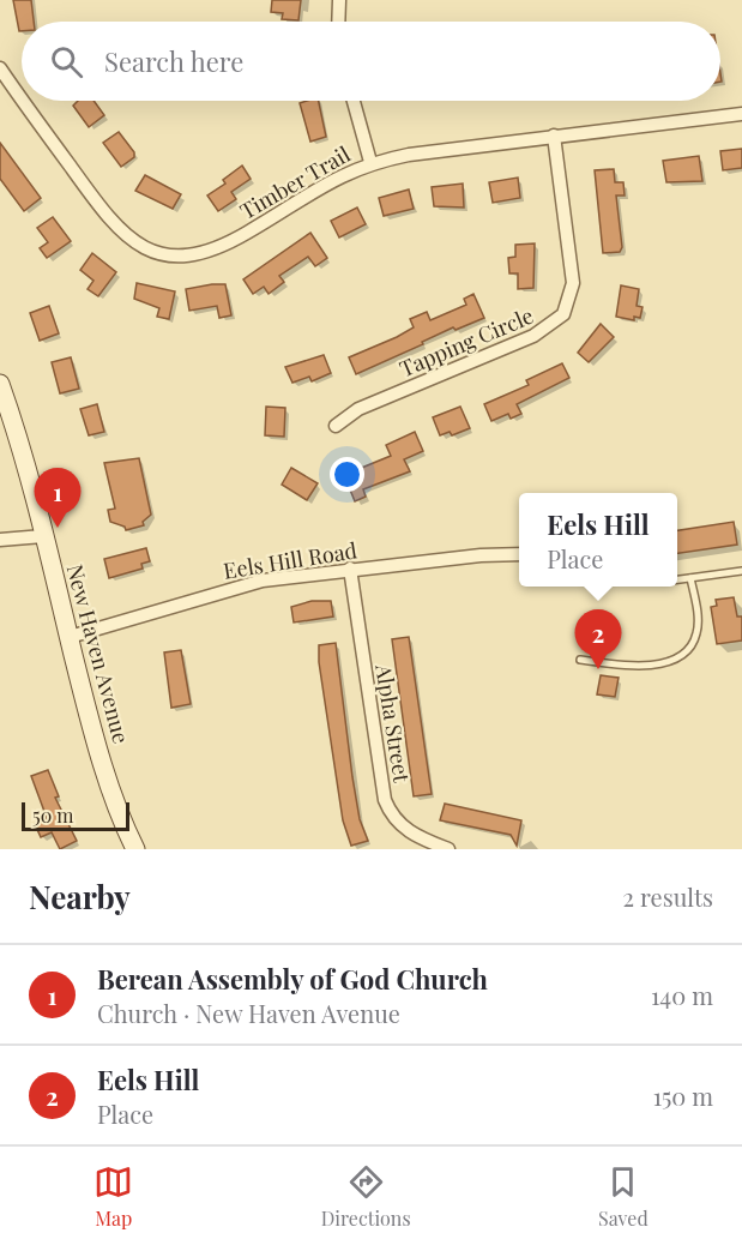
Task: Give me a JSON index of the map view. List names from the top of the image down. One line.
{"streets":{"main road":["New Haven Avenue"],"street":["Timber Trail","Tapping Circle","Eels Hill Road","Alpha Street"]},"crossings":[["Timber Trail","Tapping Circle"],["Eels Hill Road","New Haven Avenue"],["Eels Hill Road","Alpha Street"]],"scale_bar":"50 m","page":{"search":"Search here","pins":["1","2"],"popup":["Eels Hill","Place"],"scale":"50 m","heading":["Nearby","2 results"],"list":[{"mark":"1","name":"Berean Assembly of God Church","note":"Church · New Haven Avenue","value":"140 m"},{"mark":"2","name":"Eels Hill","note":"Place","value":"150 m"}],"nav":["Map","Directions","Saved"]}}
